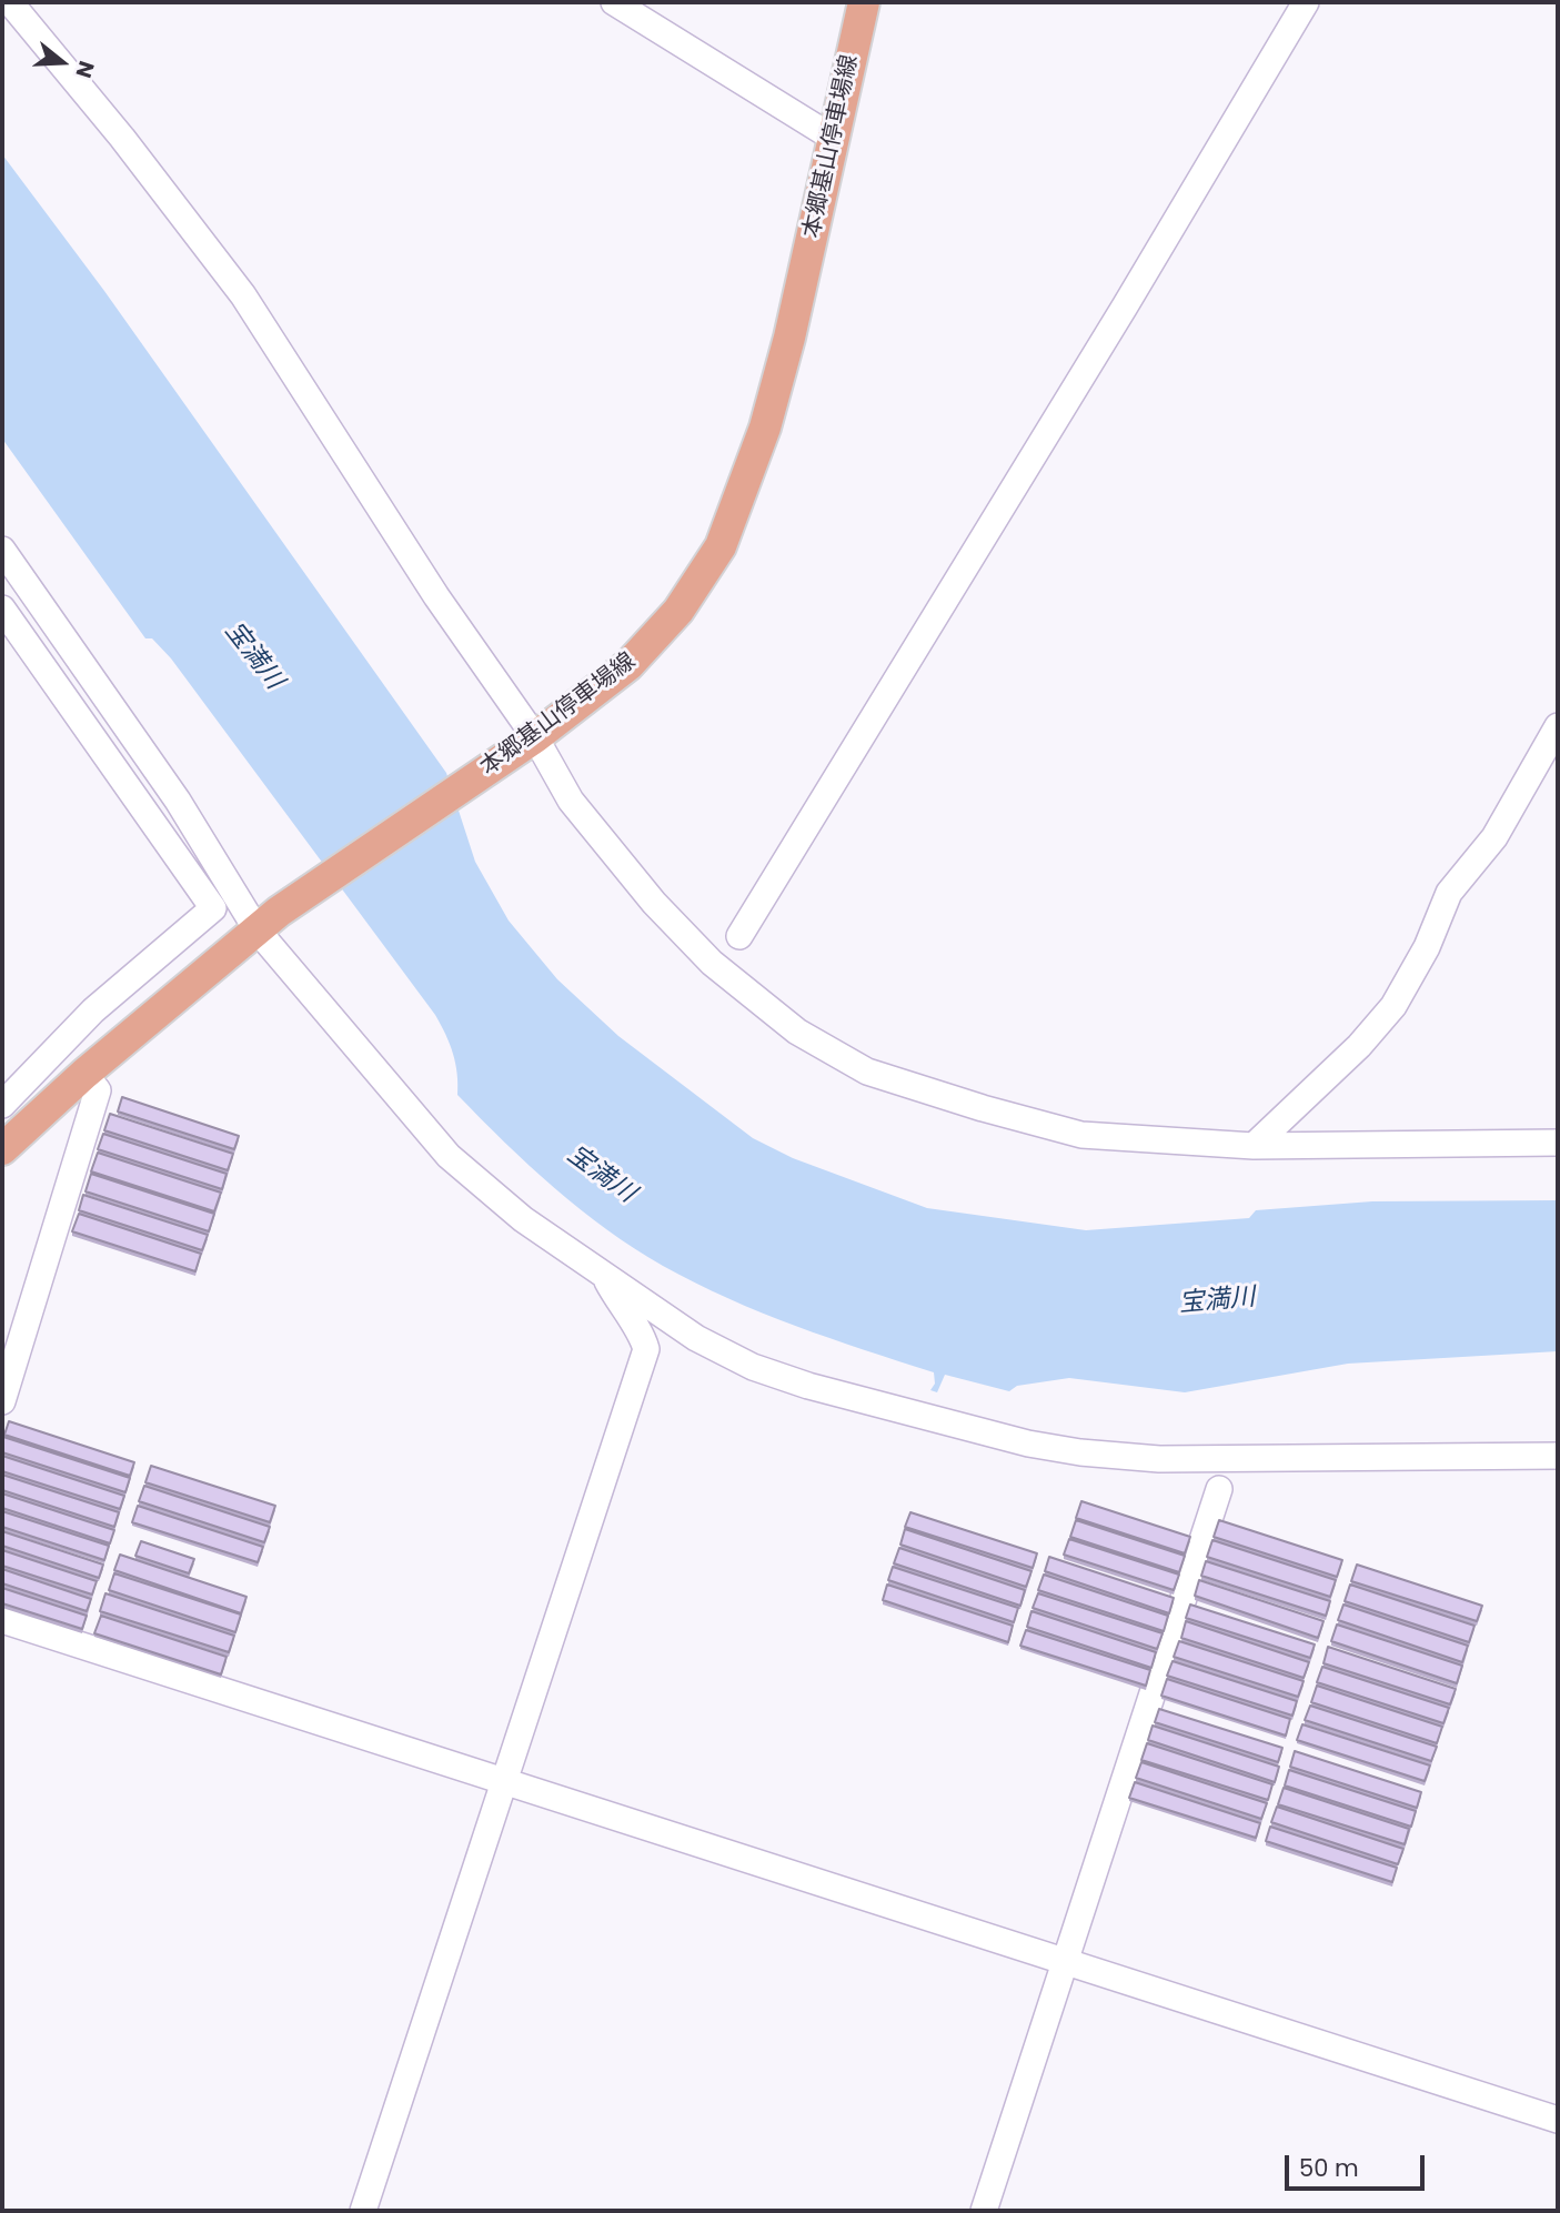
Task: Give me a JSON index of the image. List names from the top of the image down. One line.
{"streets":{"main road":["本郷基山停車場線"]},"water":["宝満川"],"scale_bar":"50 m","north":"right"}
